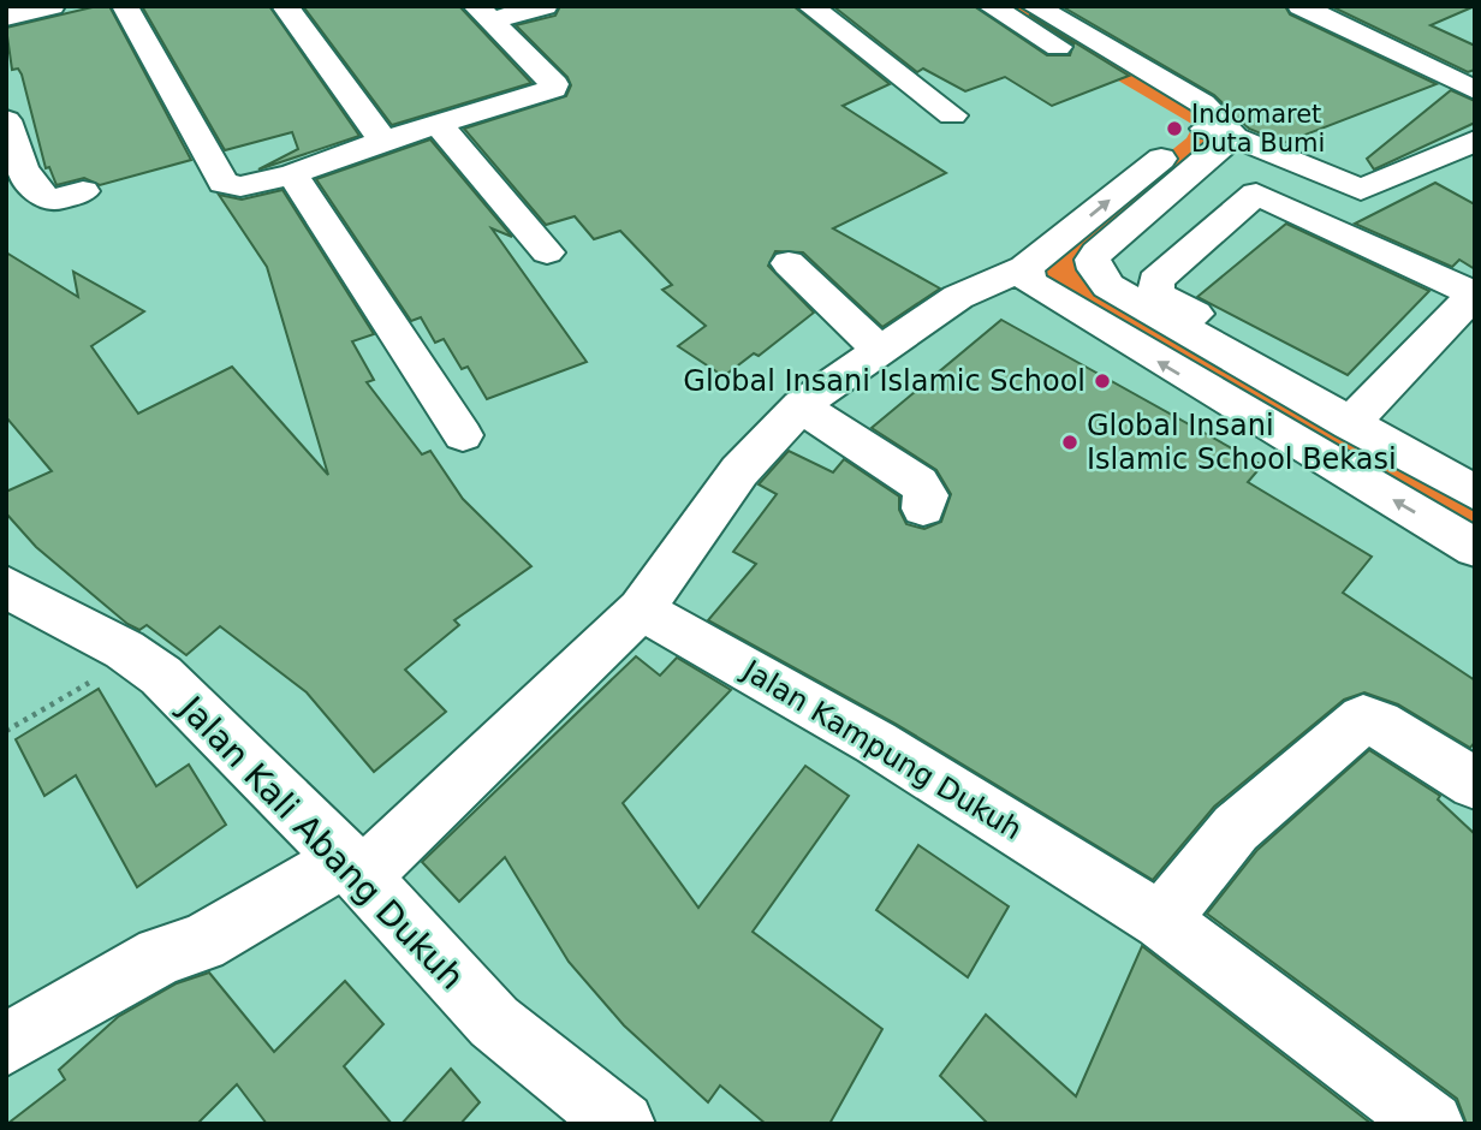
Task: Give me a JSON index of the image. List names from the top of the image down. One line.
{"streets":{"street":["Jalan Kampung Dukuh","Jalan Kali Abang Dukuh"]},"places":["Indomaret Duta Bumi","Global Insani Islamic School","Global Insani Islamic School Bekasi"]}
